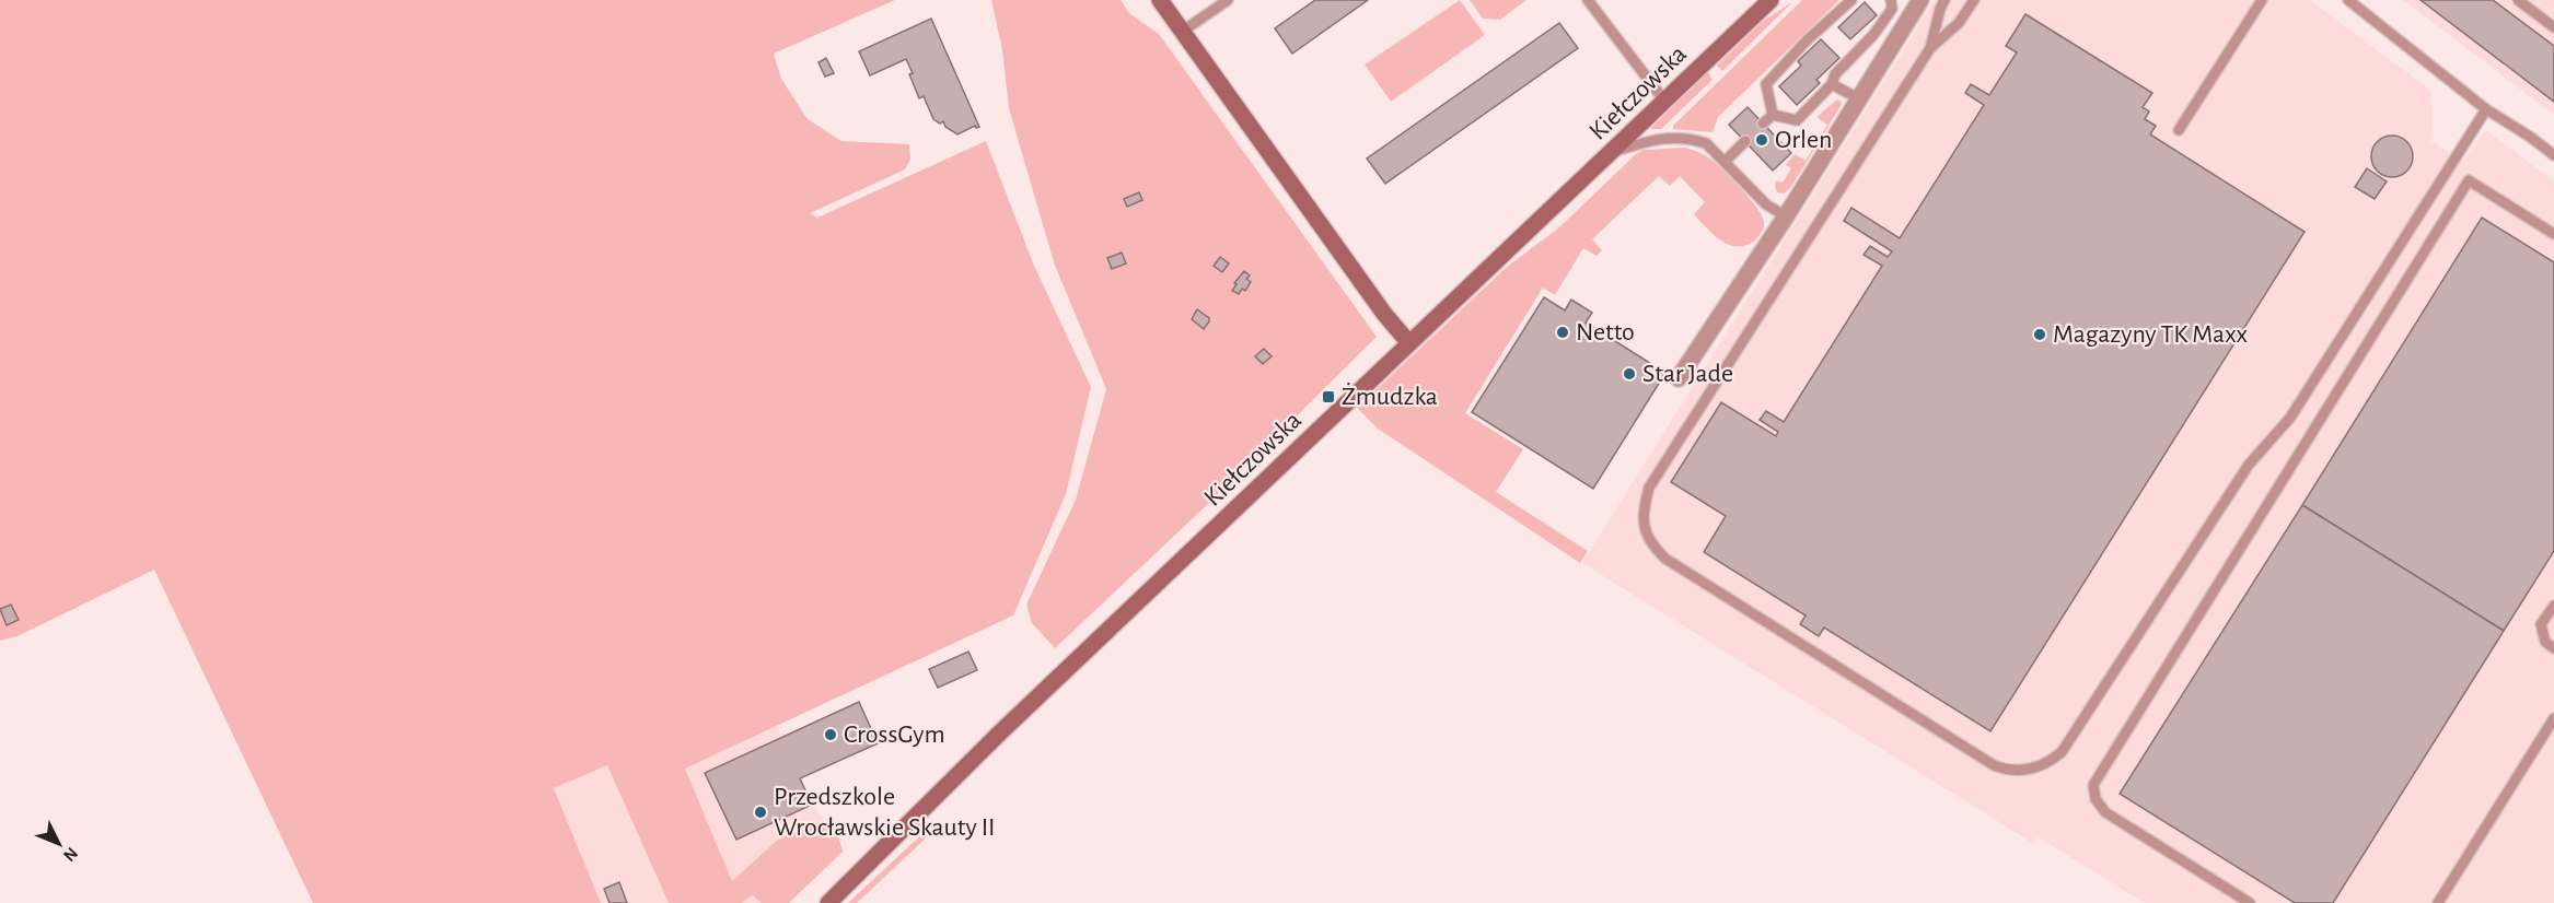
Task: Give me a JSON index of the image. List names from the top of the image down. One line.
{"streets":{"street":["Kiełczowska"]},"places":{"other":["Orlen","Netto","Magazyny TK Maxx","Star Jade","CrossGym","Przedszkole Wrocławskie Skauty II"],"transit":["Żmudzka"]},"north":"bottom right"}
